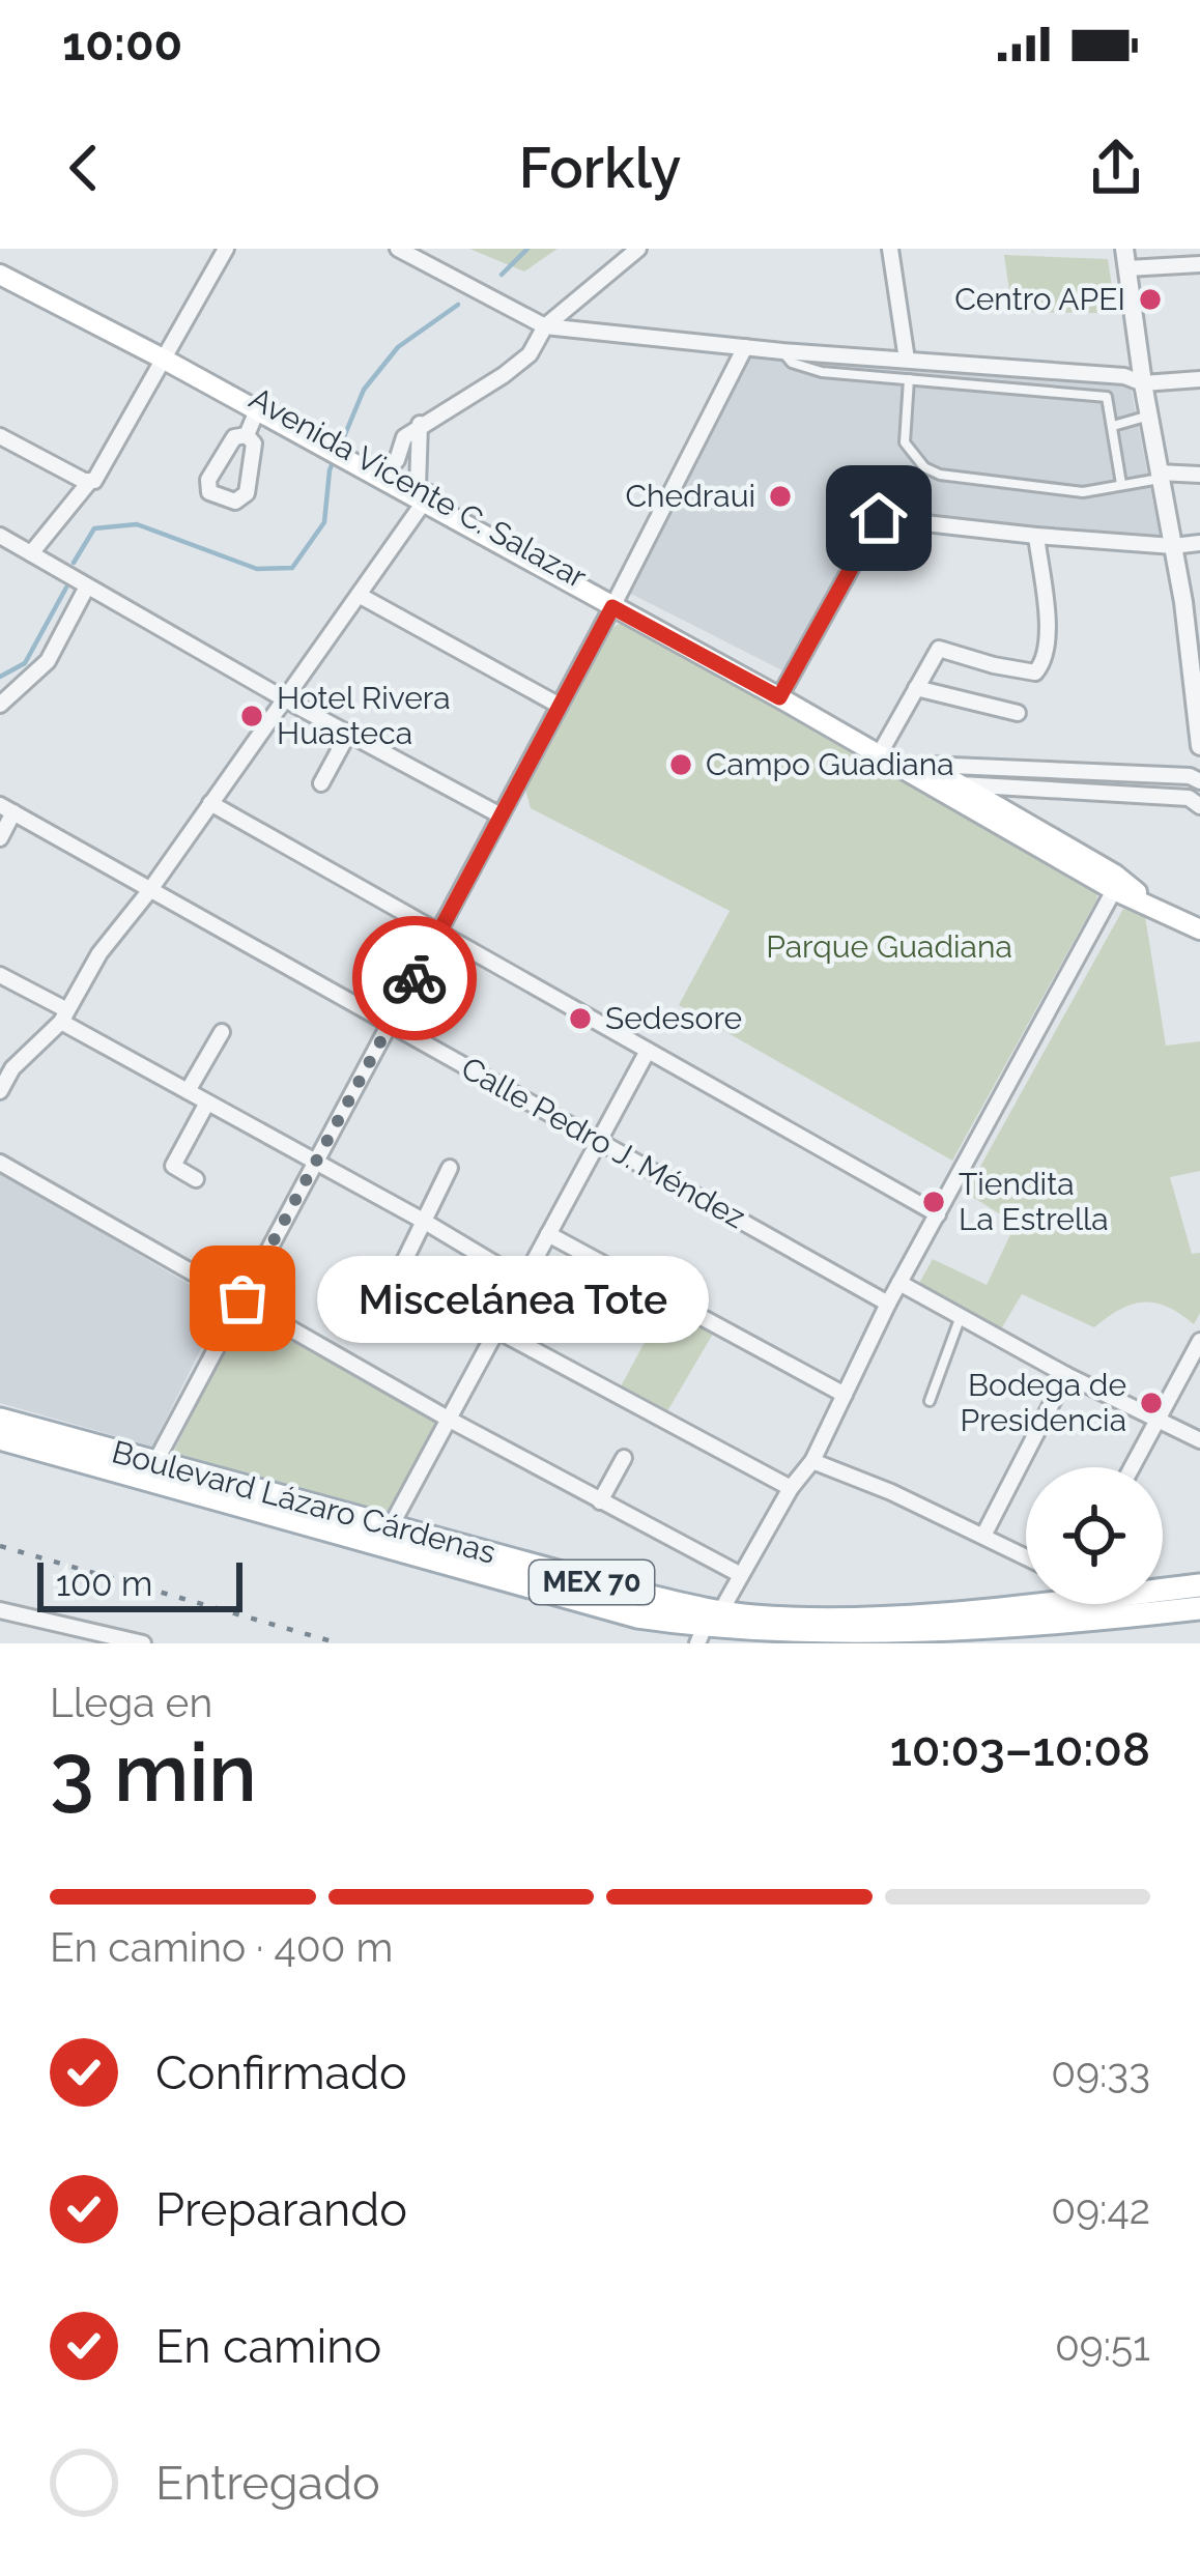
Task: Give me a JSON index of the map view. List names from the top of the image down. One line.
{"streets":{"main road":["Avenida Vicente C. Salazar","Boulevard Lázaro Cárdenas","MEX 70"],"street":["Calle Pedro J. Méndez"]},"parks":["Parque Guadiana"],"places":["Centro APEI","Chedraui","Hotel Rivera Huasteca","Campo Guadiana","Sedesore","Tiendita La Estrella","Miscelánea Tote","Bodega de Presidencia"],"scale_bar":"100 m","page":{"status":"10:00","header":"Forkly","bubble":"Miscelánea Tote","scale":"100 m","heading":["3 min","Llega en","10:03–10:08"],"bar":"En camino · 400 m","list":[["Confirmado","09:33"],["Preparando","09:42"],["En camino","09:51"],"Entregado"]}}
